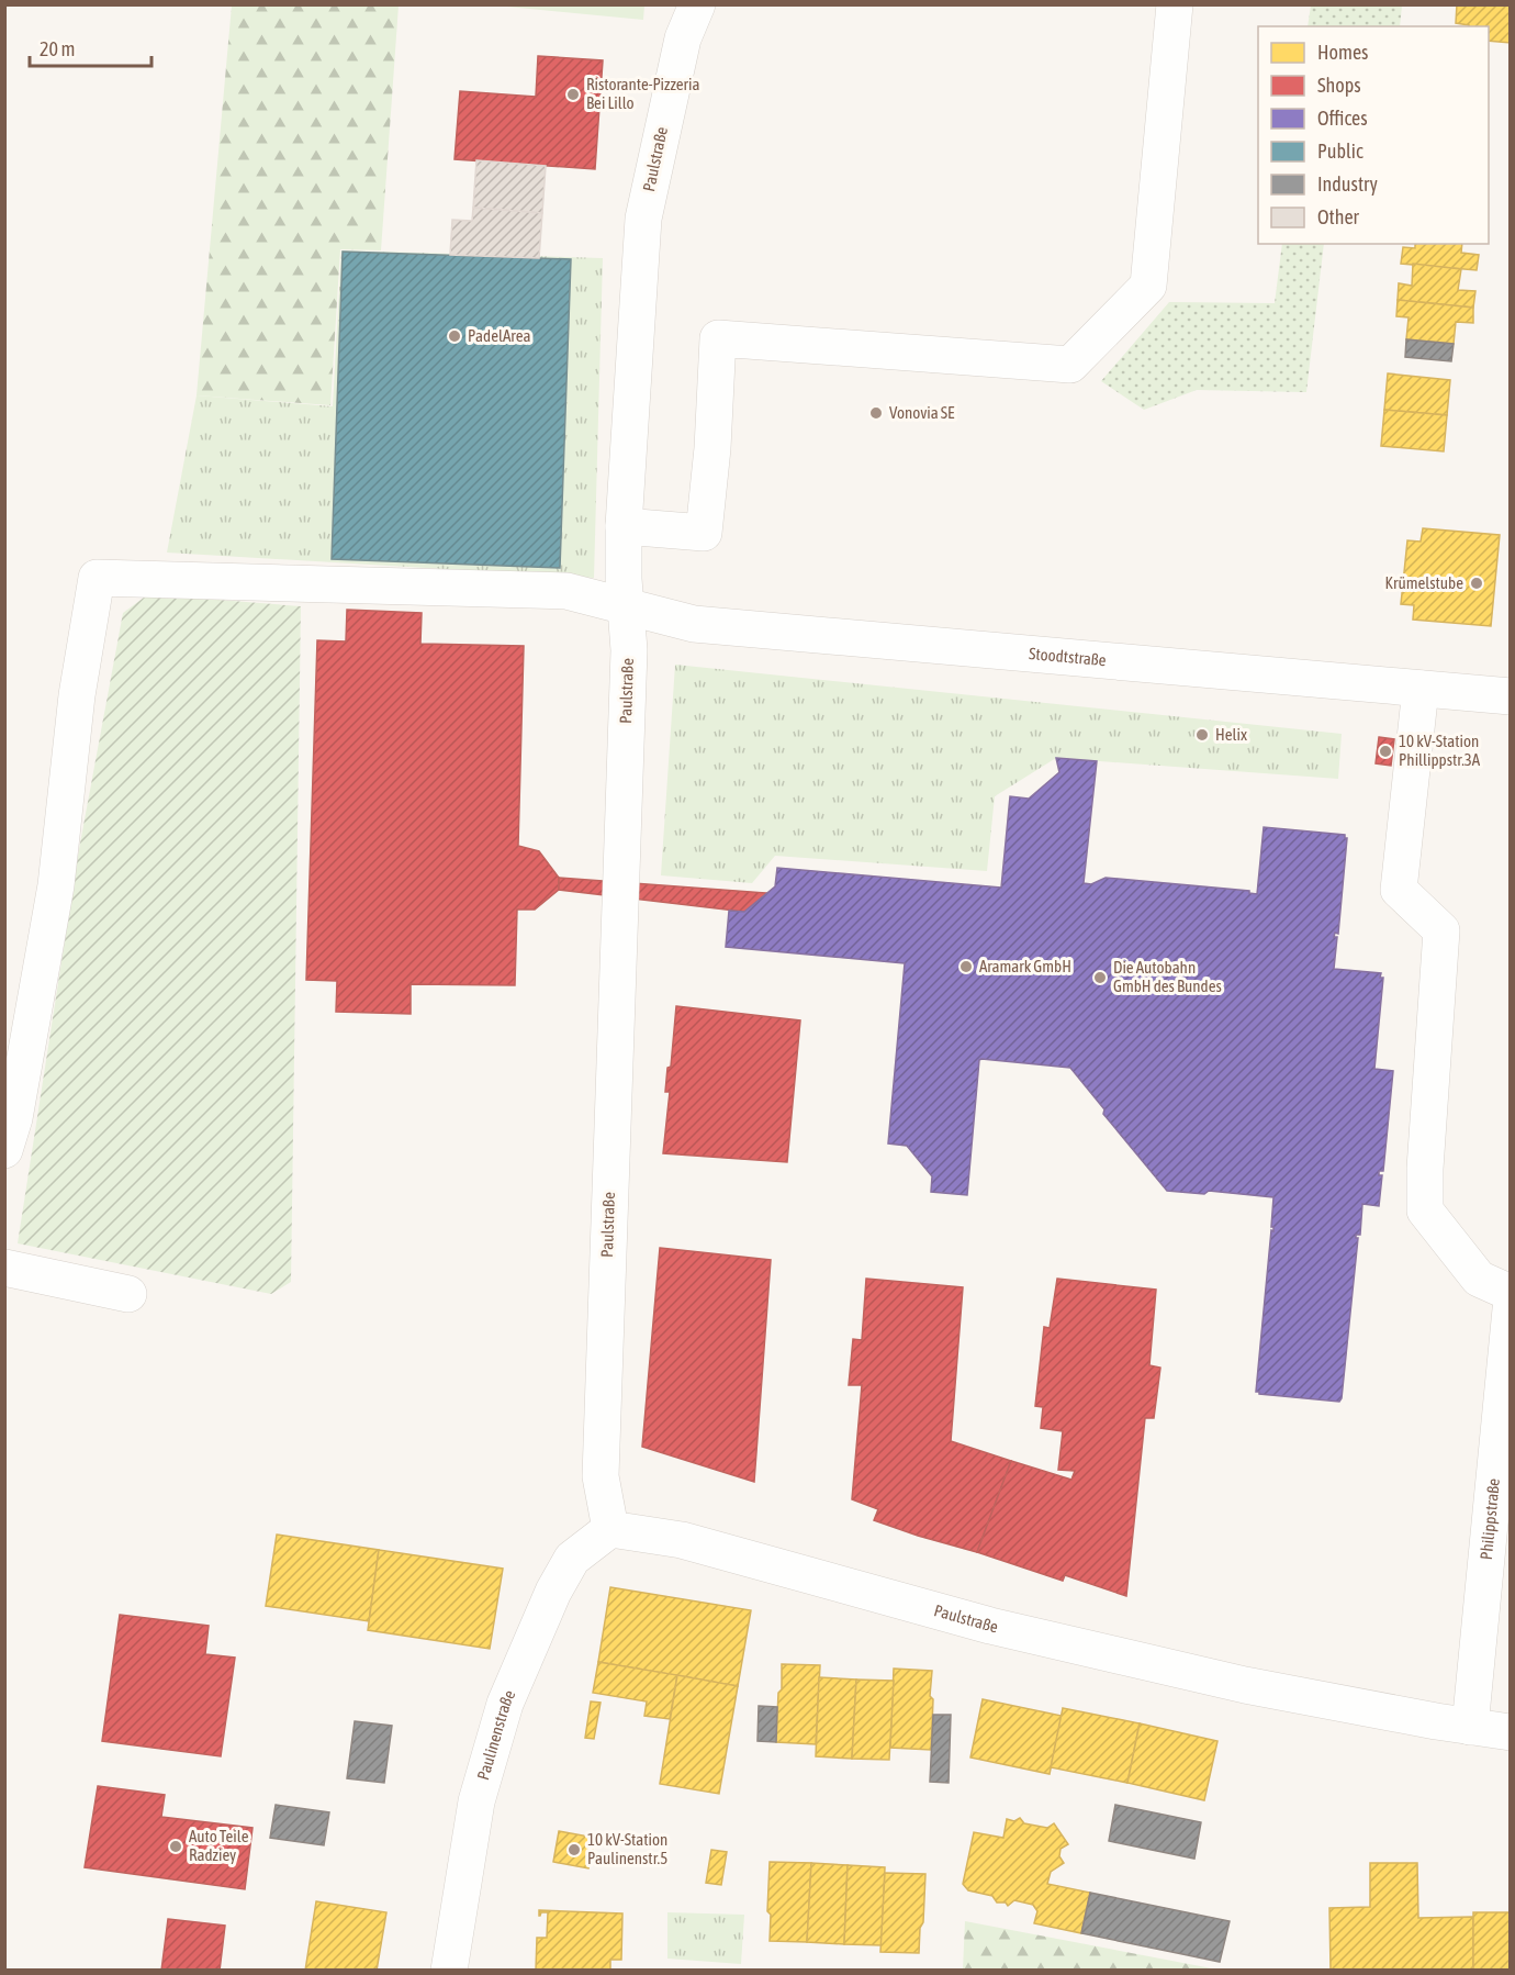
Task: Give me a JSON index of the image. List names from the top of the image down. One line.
{"streets":{"street":["Paulstraße","Stoodtstraße","Philippstraße","Paulinenstraße"]},"crossings":[["Paulstraße","Stoodtstraße"],["Paulstraße","Philippstraße"],["Paulstraße","Paulinenstraße"]],"places":["Ristorante-Pizzeria Bei Lillo","PadelArea","Vonovia SE","Krümelstube","Helix","10 kV-Station Phillippstr.3A","Aramark GmbH","Die Autobahn GmbH des Bundes","Auto Teile Radziey","10 kV-Station Paulinenstr.5"],"legend":["Homes","Shops","Offices","Public","Industry","Other"],"scale_bar":"20 m"}
